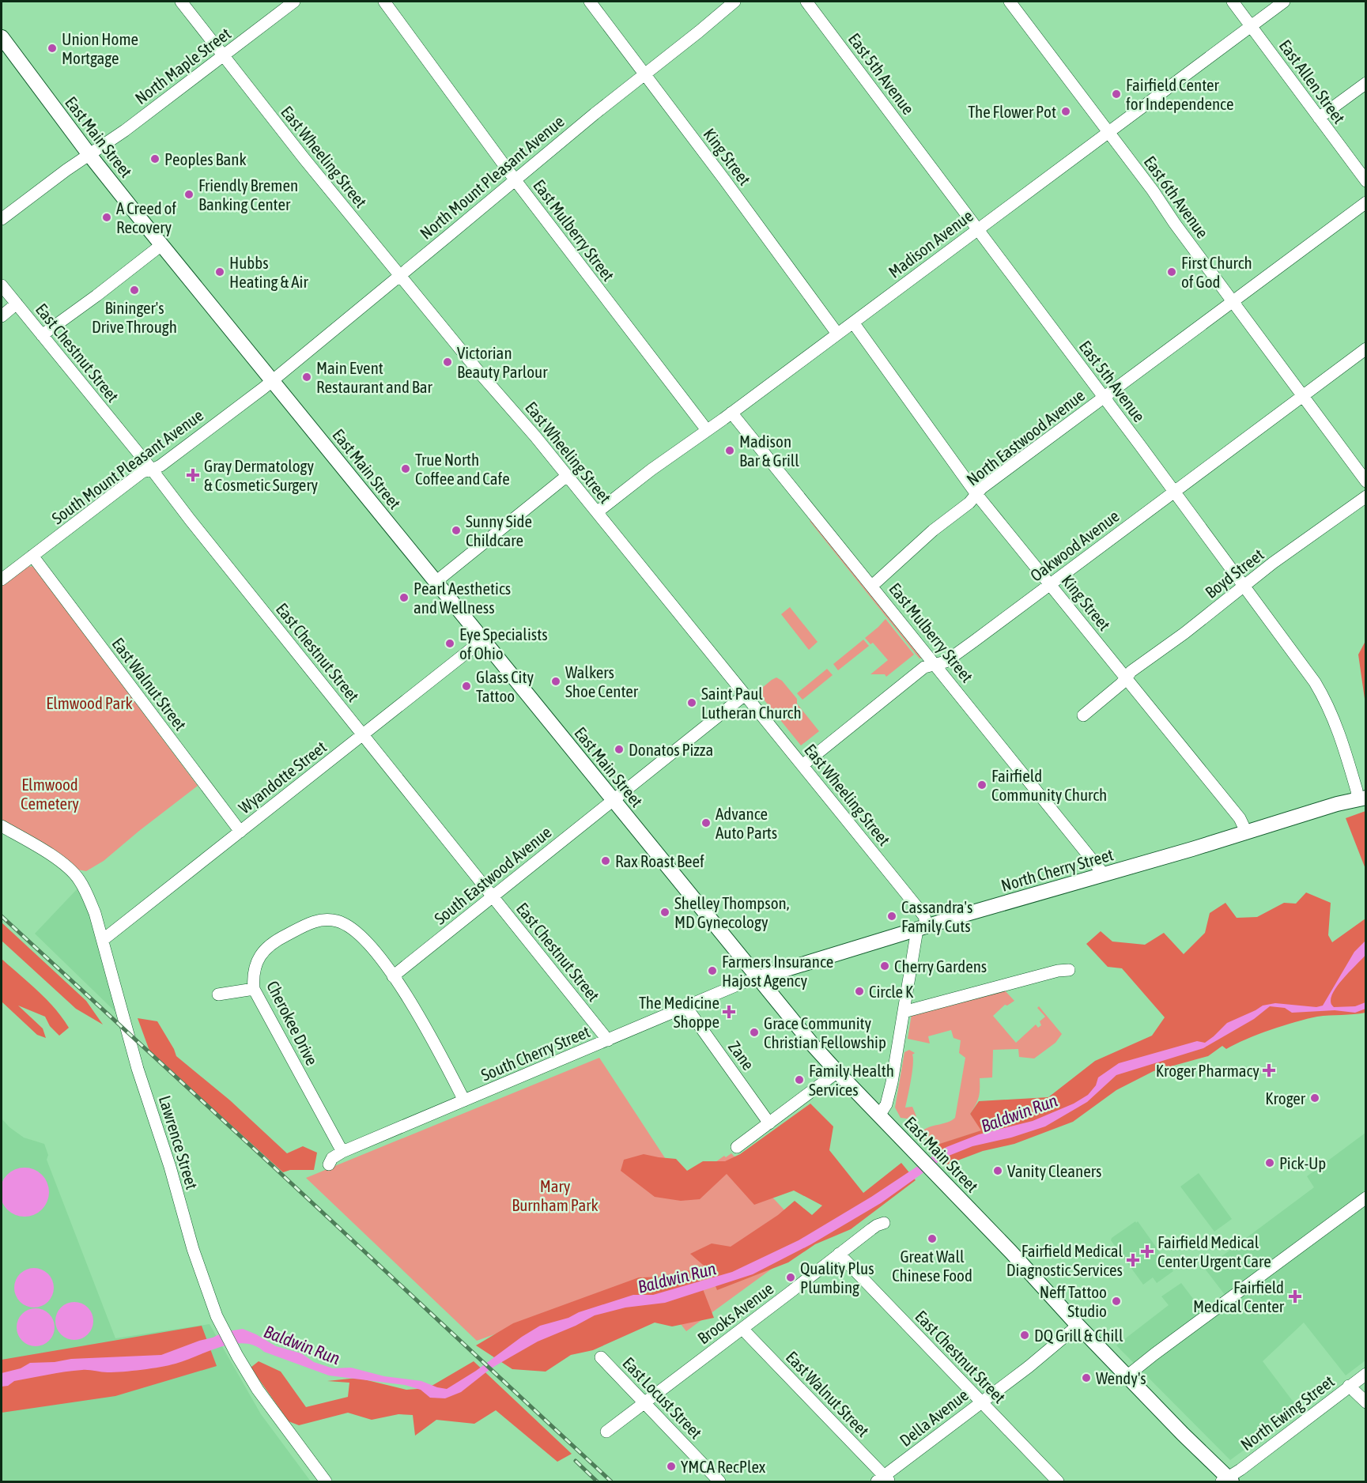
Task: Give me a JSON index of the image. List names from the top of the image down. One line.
{"streets":{"main road":["East Main Street","North Cherry Street"],"street":["North Maple Street","East 5th Avenue","East Allen Street","East Wheeling Street","King Street","North Mount Pleasant Avenue","East 6th Avenue","East Mulberry Street","Madison Avenue","East Chestnut Street","North Eastwood Avenue","South Mount Pleasant Avenue","Oakwood Avenue","Boyd Street","East Walnut Street","Wyandotte Street","South Eastwood Avenue","Cherokee Drive","South Cherry Street","Zane","Lawrence Street","Brooks Avenue","East Locust Street","North Ewing Street","Della Avenue"]},"crossings":[["North Maple Street","East Main Street"],["North Maple Street","East Wheeling Street"],["East 5th Avenue","Madison Avenue"],["East 5th Avenue","North Eastwood Avenue"],["East 5th Avenue","Oakwood Avenue"],["East 5th Avenue","Boyd Street"],["East 5th Avenue","North Cherry Street"],["East Allen Street","Madison Avenue"],["East Main Street","North Mount Pleasant Avenue"],["East Main Street","South Mount Pleasant Avenue"],["East Main Street","Wyandotte Street"],["East Main Street","North Cherry Street"],["East Main Street","South Eastwood Avenue"],["East Main Street","South Cherry Street"],["East Main Street","North Ewing Street"],["East Main Street","Della Avenue"],["East Wheeling Street","North Mount Pleasant Avenue"],["East Wheeling Street","Madison Avenue"],["East Wheeling Street","Oakwood Avenue"],["East Wheeling Street","North Cherry Street"],["King Street","North Mount Pleasant Avenue"],["King Street","Madison Avenue"],["King Street","North Eastwood Avenue"],["King Street","Oakwood Avenue"],["King Street","Boyd Street"],["King Street","North Cherry Street"],["North Mount Pleasant Avenue","East Mulberry Street"],["North Mount Pleasant Avenue","South Mount Pleasant Avenue"],["East 6th Avenue","Madison Avenue"],["East 6th Avenue","North Eastwood Avenue"],["East 6th Avenue","Oakwood Avenue"],["East Mulberry Street","Madison Avenue"],["East Mulberry Street","North Eastwood Avenue"],["East Mulberry Street","Oakwood Avenue"],["East Mulberry Street","North Cherry Street"],["East Chestnut Street","South Mount Pleasant Avenue"],["East Chestnut Street","Wyandotte Street"],["East Chestnut Street","South Eastwood Avenue"],["East Chestnut Street","South Cherry Street"],["East Chestnut Street","Brooks Avenue"],["East Chestnut Street","Della Avenue"],["South Mount Pleasant Avenue","East Walnut Street"],["East Walnut Street","Wyandotte Street"],["East Walnut Street","Brooks Avenue"],["East Walnut Street","Della Avenue"],["Wyandotte Street","Lawrence Street"],["North Cherry Street","South Cherry Street"],["South Eastwood Avenue","Cherokee Drive"],["Cherokee Drive","South Cherry Street"],["South Cherry Street","Zane"],["Brooks Avenue","East Locust Street"]],"water":["Baldwin Run"],"parks":["Elmwood Park","Elmwood Cemetery","Mary Burnham Park"],"places":{"other":["Union Home Mortgage","Fairfield Center for Independence","The Flower Pot","Peoples Bank","Friendly Bremen Banking Center","A Creed of Recovery","Hubbs Heating & Air","First Church of God","Bininger's Drive Through","Victorian Beauty Parlour","Main Event Restaurant and Bar","Madison Bar & Grill","True North Coffee and Cafe","Sunny Side Childcare","Pearl Aesthetics and Wellness","Eye Specialists of Ohio","Walkers Shoe Center","Glass City Tattoo","Saint Paul Lutheran Church","Donatos Pizza","Fairfield Community Church","Advance Auto Parts","Rax Roast Beef","Shelley Thompson, MD Gynecology","Cassandra's Family Cuts","Cherry Gardens","Farmers Insurance Hajost Agency","Circle K","Grace Community Christian Fellowship","Family Health Services","Kroger","Pick-Up","Vanity Cleaners","Great Wall Chinese Food","Quality Plus Plumbing","Neff Tattoo Studio","DQ Grill & Chill","Wendy's","YMCA RecPlex"],"health":["Gray Dermatology & Cosmetic Surgery","The Medicine Shoppe","Kroger Pharmacy","Fairfield Medical Center Urgent Care","Fairfield Medical Diagnostic Services","Fairfield Medical Center"]}}
